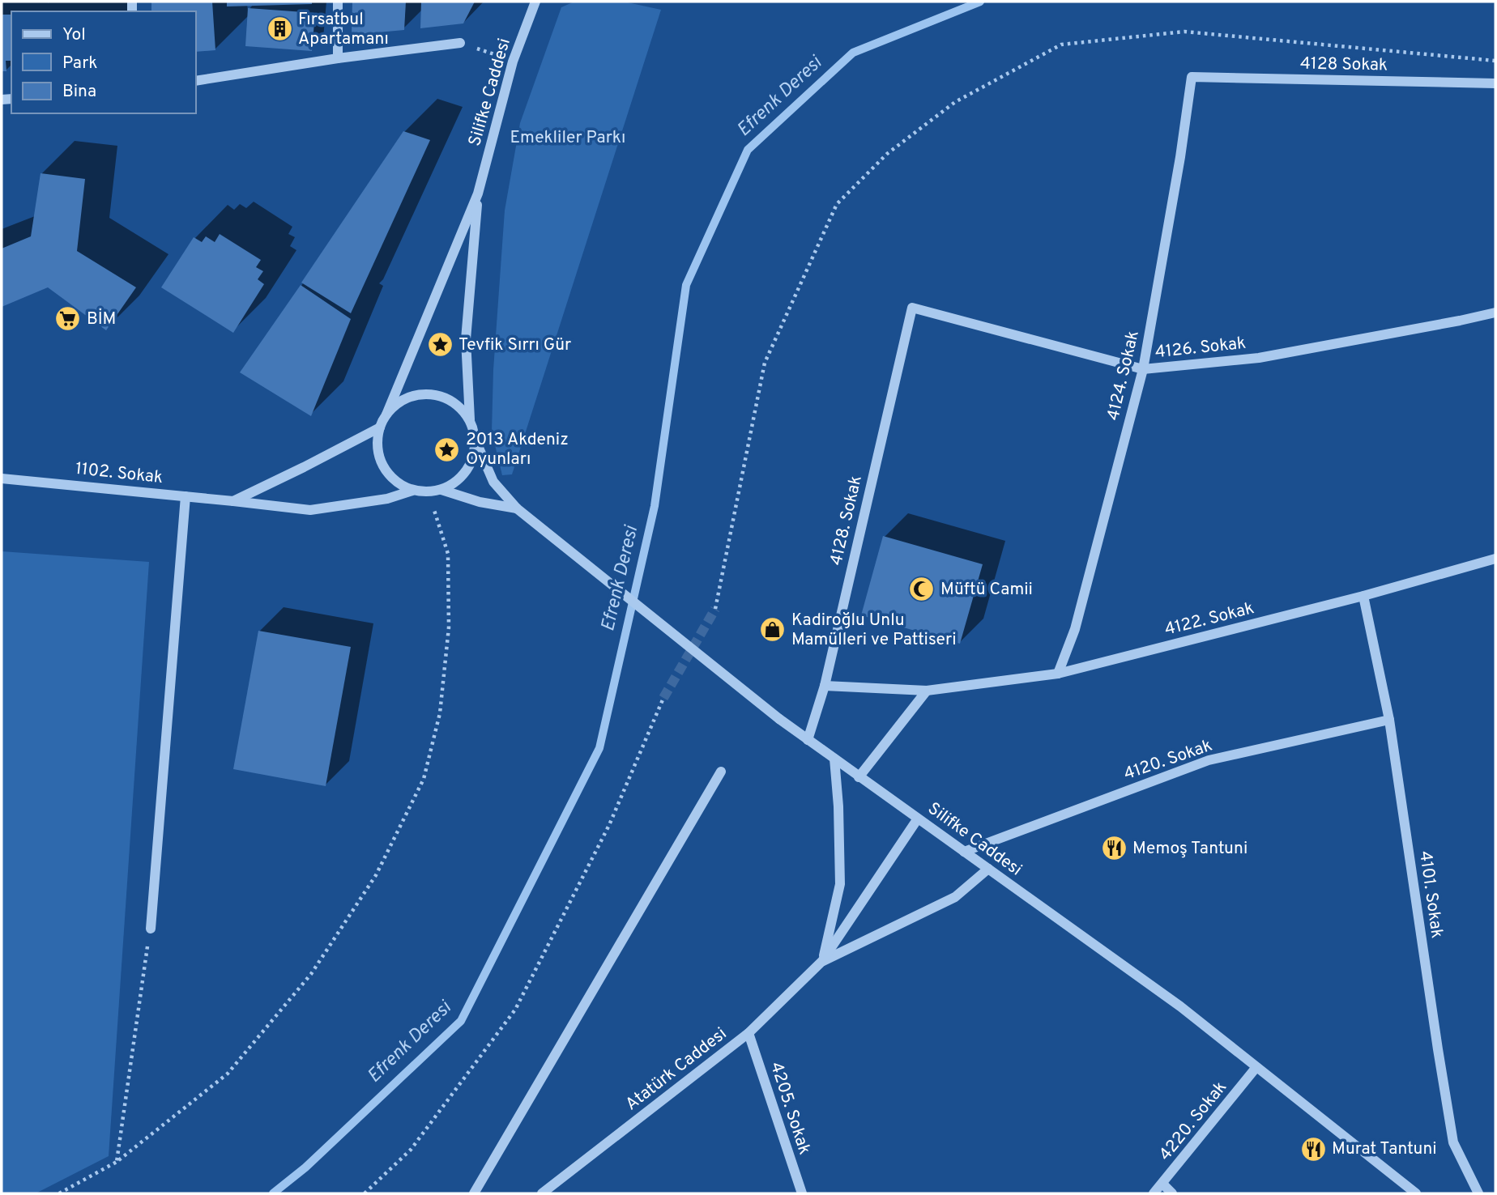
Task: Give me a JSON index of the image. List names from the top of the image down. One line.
{"streets":{"street":["4128 Sokak","Silifke Caddesi","4126. Sokak","4124. Sokak","1102. Sokak","4128. Sokak","4122. Sokak","4120. Sokak","4101. Sokak","Atatürk Caddesi","4205. Sokak","4220. Sokak"]},"crossings":[["4128 Sokak","4124. Sokak"],["Silifke Caddesi","1102. Sokak"],["Silifke Caddesi","4128. Sokak"],["Silifke Caddesi","4120. Sokak"],["Silifke Caddesi","Atatürk Caddesi"],["Silifke Caddesi","4220. Sokak"],["4126. Sokak","4124. Sokak"],["4126. Sokak","4128. Sokak"],["4124. Sokak","4122. Sokak"],["4128. Sokak","4122. Sokak"],["4122. Sokak","4101. Sokak"],["4120. Sokak","4101. Sokak"],["Atatürk Caddesi","4205. Sokak"]],"water":["Efrenk Deresi"],"parks":["Emekliler Parkı"],"places":{"building":["Fırsatbul Apartamanı"],"supermarket":["BİM"],"place":["Tevfik Sırrı Gür","2013 Akdeniz Oyunları"],"mosque":["Müftü Camii"],"shop":["Kadiroğlu Unlu Mamülleri ve Pattiseri"],"restaurant":["Memoş Tantuni","Murat Tantuni"]},"legend":["Yol","Park","Bina"]}
